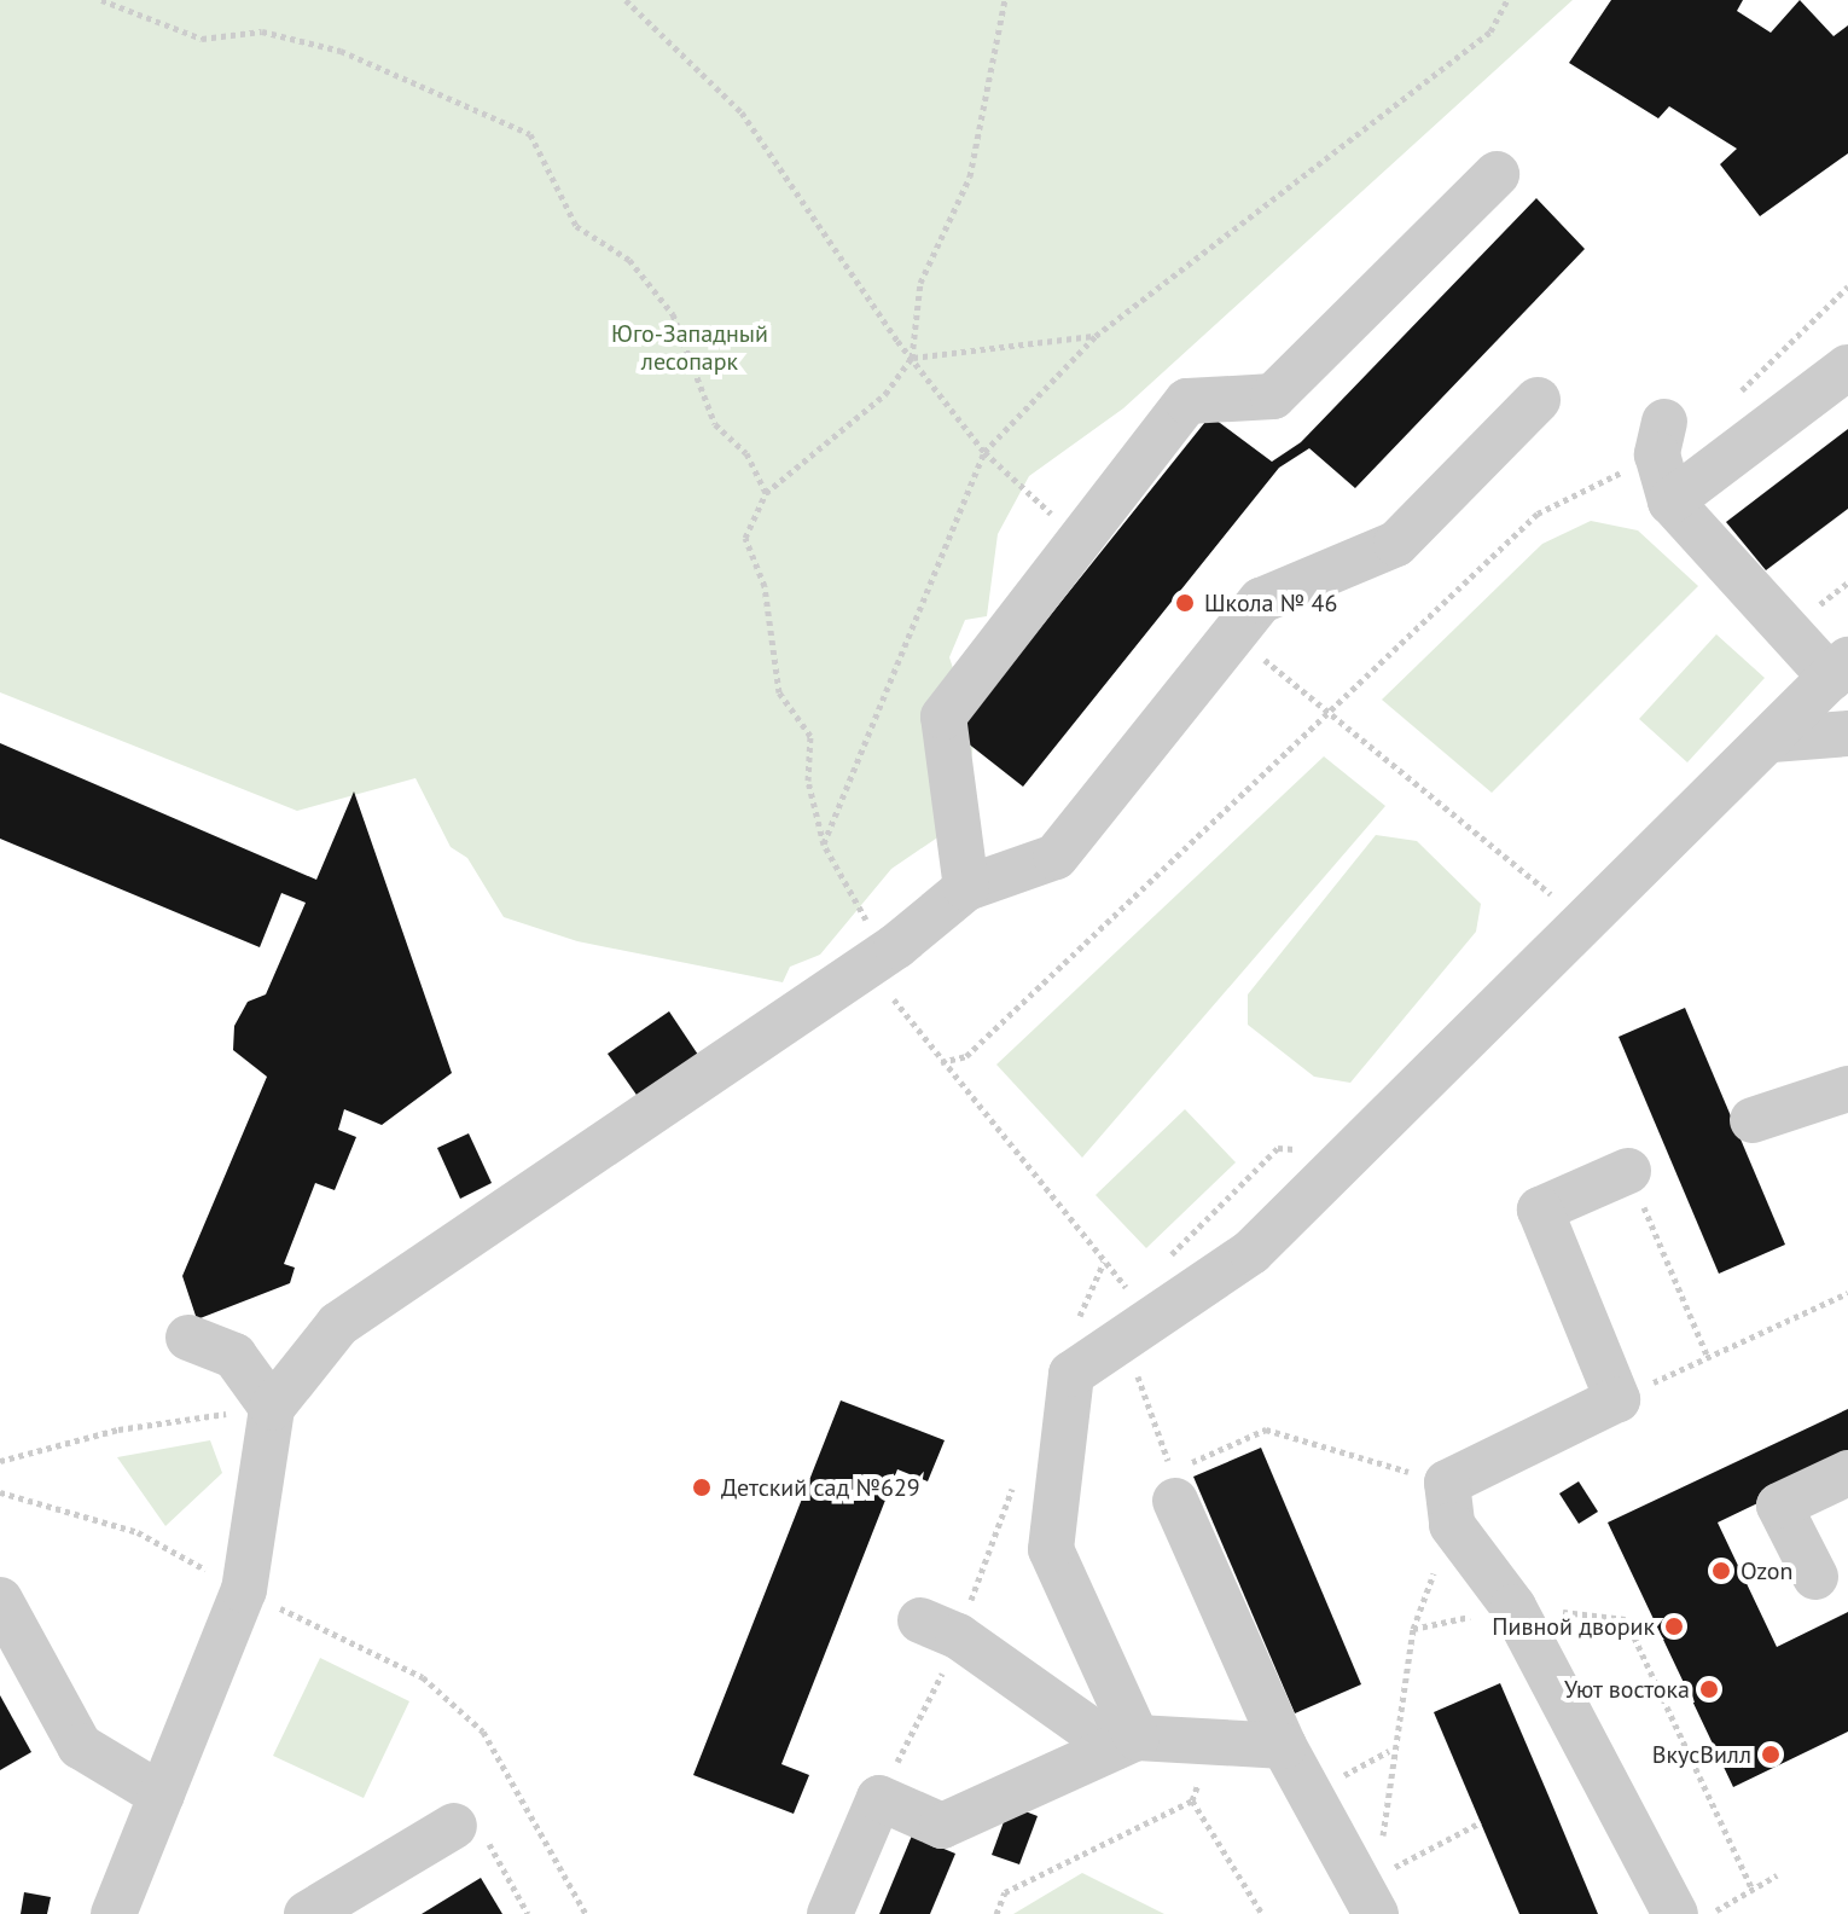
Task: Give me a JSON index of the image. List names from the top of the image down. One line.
{"parks":["Юго-Западный лесопарк"],"places":["Школа № 46","Детский сад №629","Ozon","Пивной дворик","Уют востока","ВкусВилл"]}
